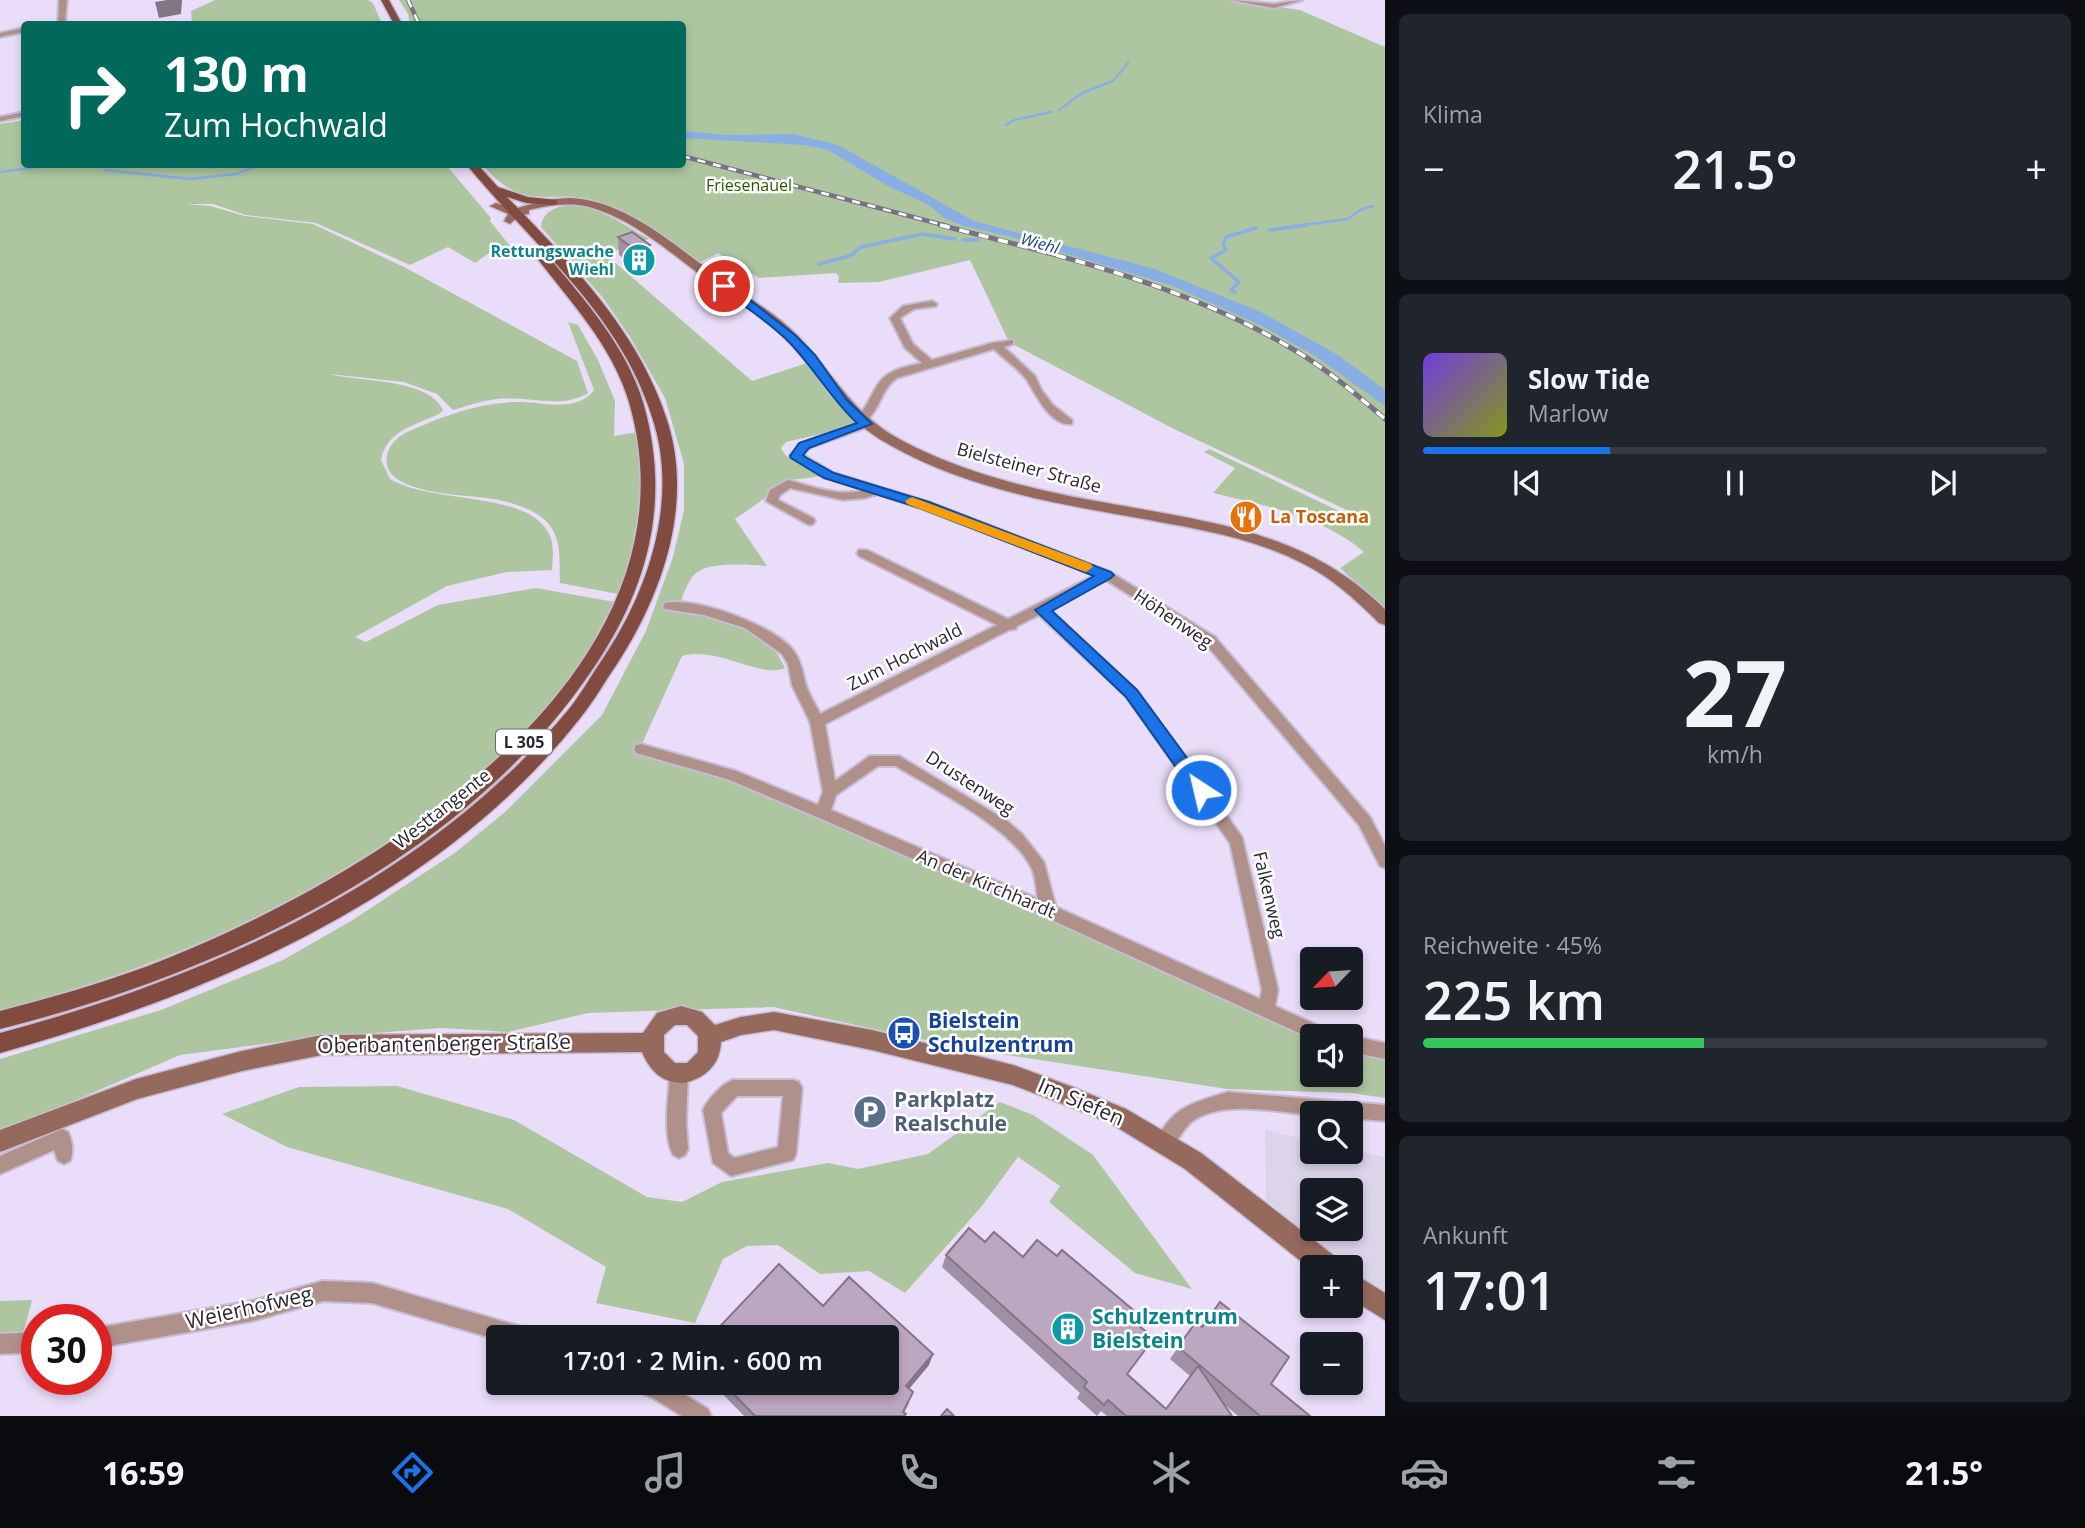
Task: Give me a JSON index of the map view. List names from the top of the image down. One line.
{"streets":{"main road":["Bielsteiner Straße","L 305","Westtangente","Oberbantenberger Straße","Im Siefen"],"street":["Höhenweg","Zum Hochwald","Drustenweg","An der Kirchhardt","Falkenweg","Weierhofweg"]},"crossings":[["Bielsteiner Straße","Höhenweg"],["Höhenweg","Zum Hochwald"],["Zum Hochwald","Falkenweg"],["Drustenweg","An der Kirchhardt"],["An der Kirchhardt","Falkenweg"],["Oberbantenberger Straße","Im Siefen"]],"water":["Wiehl"],"parks":["Friesenauel"],"places":{"building":["Rettungswache Wiehl","Schulzentrum Bielstein"],"restaurant":["La Toscana"],"bus stop":["Bielstein Schulzentrum"],"parking":["Parkplatz Realschule"]},"north":"bottom left","page":{"tile":["Klima",["27","km/h"],["Reichweite · 45%","225 km"],["Ankunft","17:01"]],"turn":["130 m","Zum Hochwald"],"heat":["−","21.5°","+"],"song":["Slow Tide","Marlow"],"map_buttons":["+","−"],"limit":"30","trip":"17:01 · 2 Min. · 600 m","tabs":["16:59","21.5°"]}}
